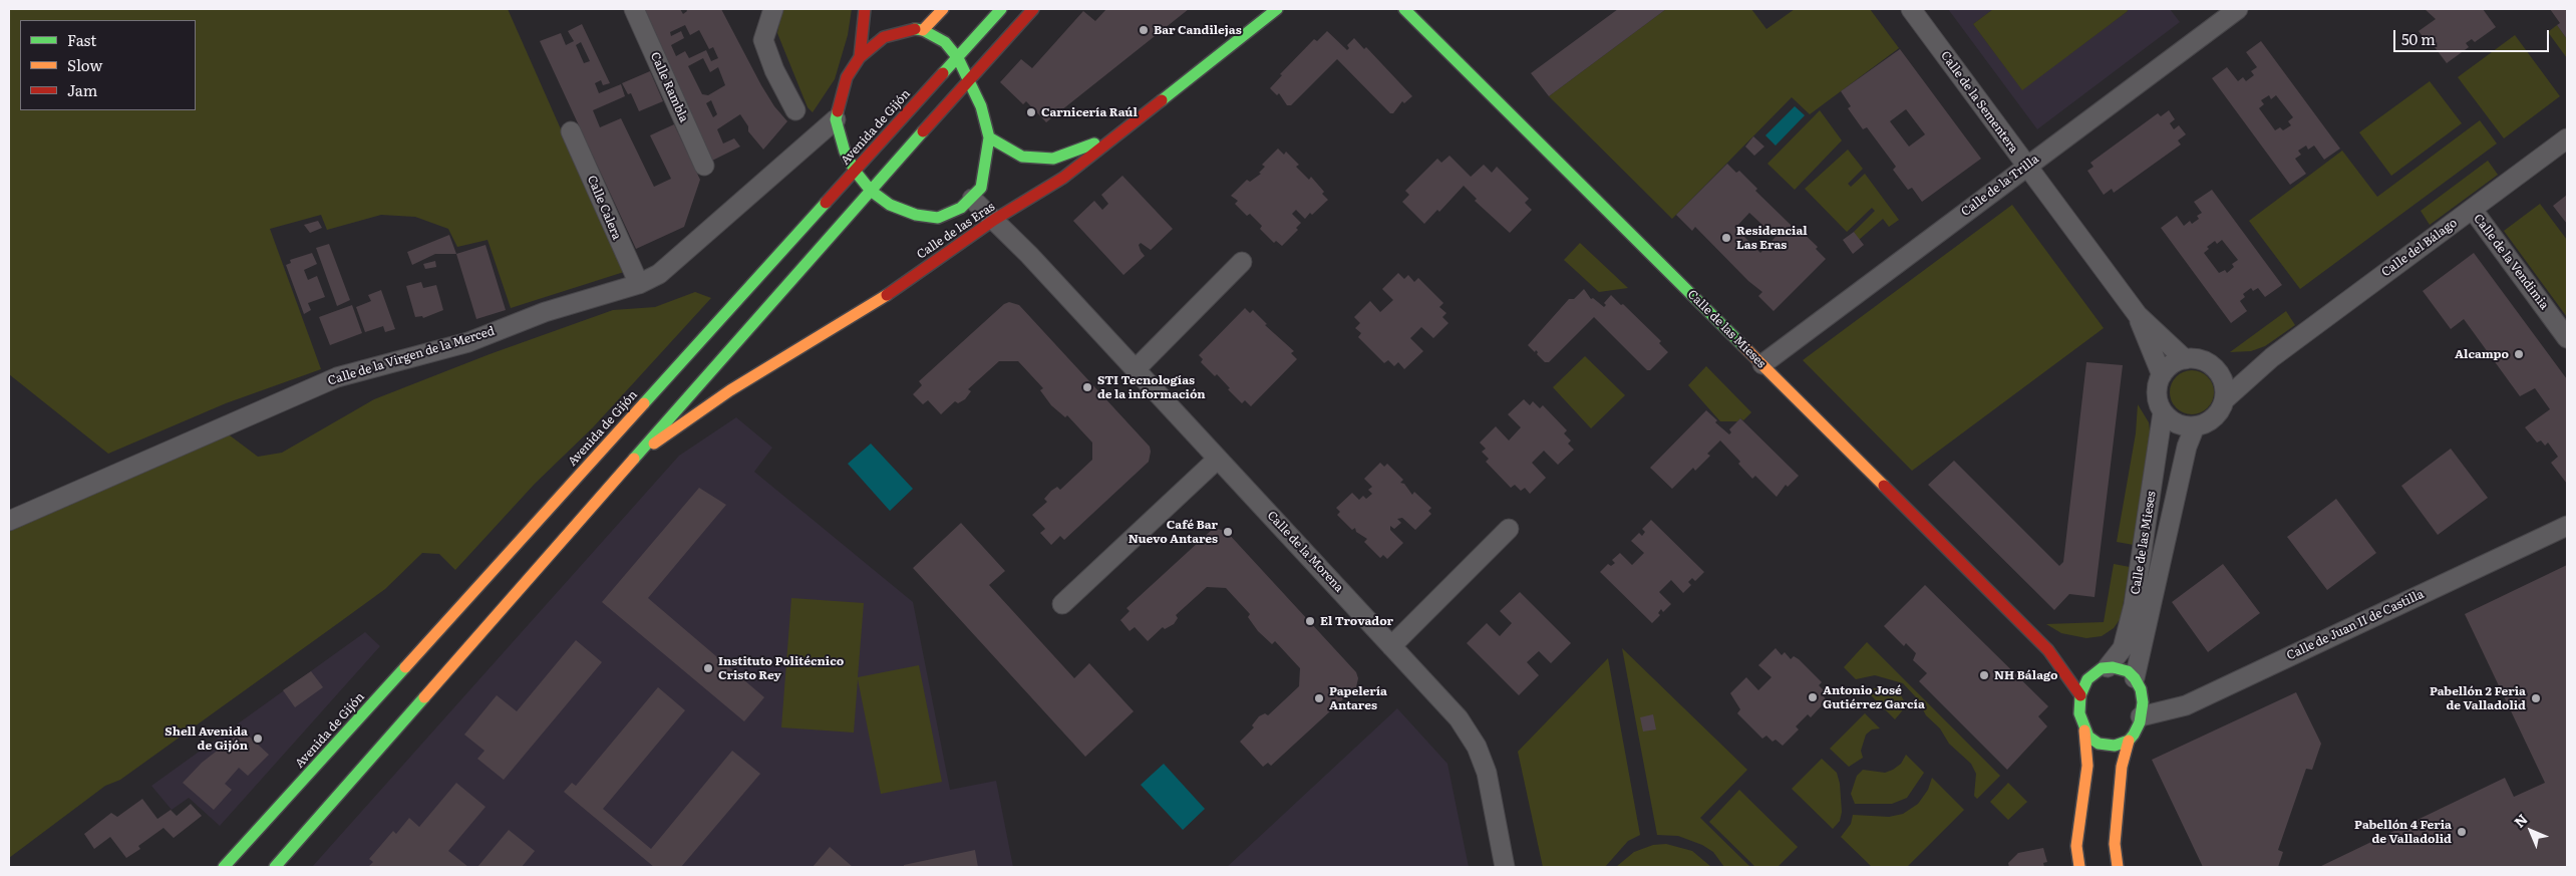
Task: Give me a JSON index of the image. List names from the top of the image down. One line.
{"streets":{"main road":["Avenida de Gijón","Calle de las Eras","Calle de las Mieses"],"street":["Calle Rambla","Calle de la Sementera","Calle de la Trilla","Calle Calera","Calle del Bálago","Calle de la Vendimia","Calle de la Virgen de la Merced","Calle de la Morena","Calle de Juan II de Castilla"]},"crossings":[["Calle de la Sementera","Calle de la Trilla"],["Calle de la Sementera","Calle del Bálago"],["Calle de la Sementera","Calle de las Mieses"],["Calle de la Trilla","Calle de las Mieses"],["Calle Calera","Calle de la Virgen de la Merced"],["Calle de las Eras","Calle de la Morena"],["Calle del Bálago","Calle de la Vendimia"],["Calle del Bálago","Calle de las Mieses"],["Calle de las Mieses","Calle de Juan II de Castilla"]],"places":["Bar Candilejas","Carnicería Raúl","Residencial Las Eras","Alcampo","STI Tecnologías de la información","Café Bar Nuevo Antares","El Trovador","Instituto Politécnico Cristo Rey","NH Bálago","Antonio José Gutiérrez García","Papelería Antares","Pabellón 2 Feria de Valladolid","Shell Avenida de Gijón","Pabellón 4 Feria de Valladolid"],"legend":["Fast","Slow","Jam"],"scale_bar":"50 m","north":"top left"}
